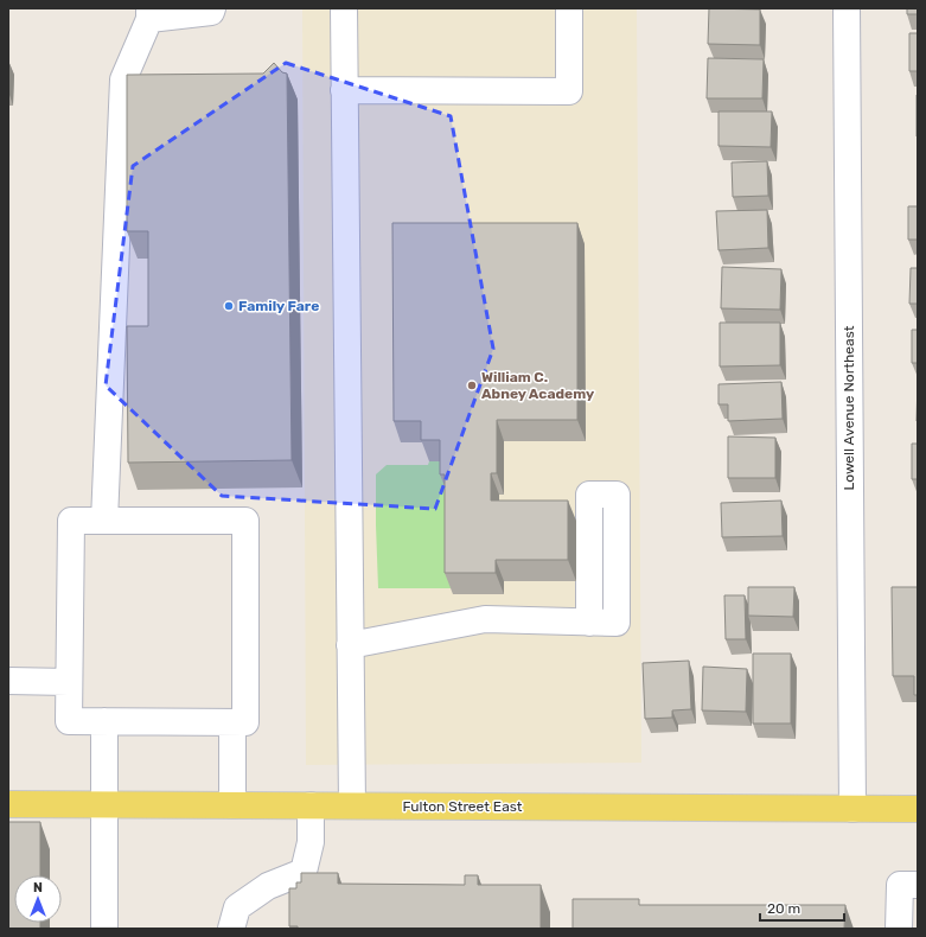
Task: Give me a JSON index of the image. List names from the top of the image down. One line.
{"streets":{"main road":["Fulton Street East"],"street":["Lowell Avenue Northeast"]},"crossings":[["Lowell Avenue Northeast","Fulton Street East"]],"places":["Family Fare","William C. Abney Academy"],"scale_bar":"20 m","north":"top"}
